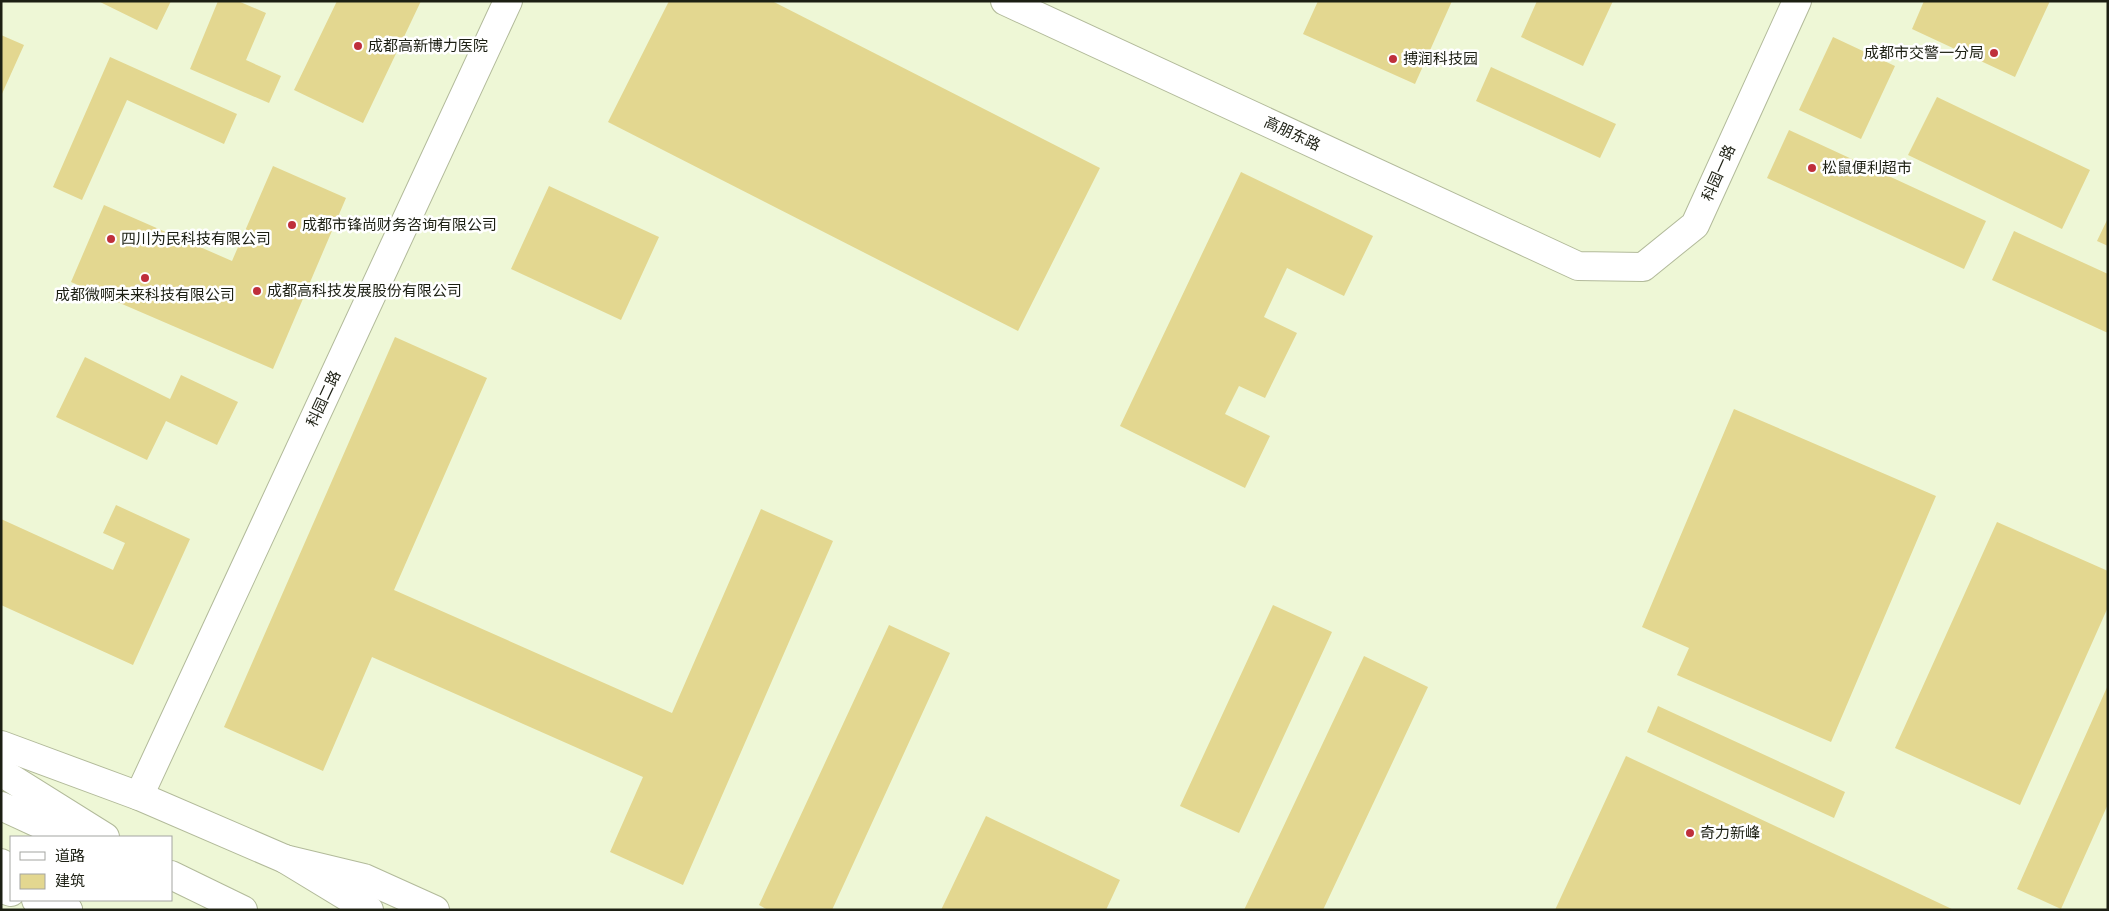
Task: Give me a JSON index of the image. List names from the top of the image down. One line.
{"streets":{"main road":["高朋东路","科园一路","科园二路"]},"crossings":[["高朋东路","科园一路"]],"places":["成都高新博力医院","成都市交警一分局","搏润科技园","松鼠便利超市","成都市锋尚财务咨询有限公司","四川为民科技有限公司","成都微啊未来科技有限公司","成都高科技发展股份有限公司","奇力新峰"],"legend":["道路","建筑"]}
